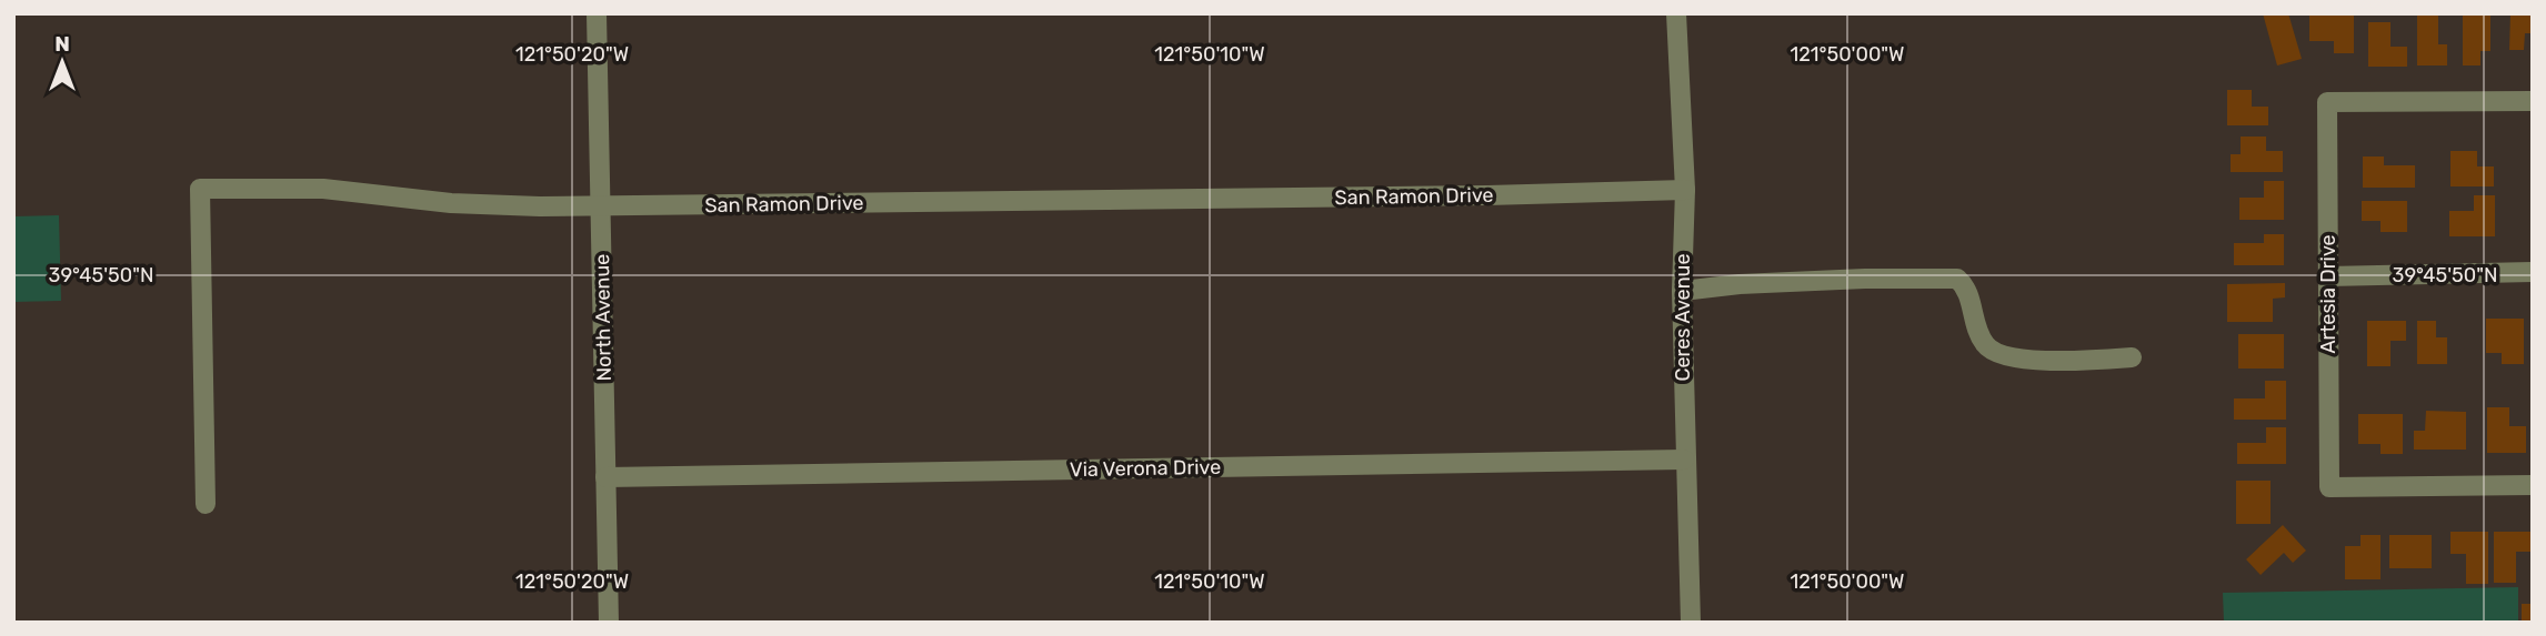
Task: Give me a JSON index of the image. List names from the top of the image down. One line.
{"streets":{"street":["San Ramon Drive","Artesia Drive","North Avenue","Ceres Avenue","Via Verona Drive"]},"crossings":[["San Ramon Drive","North Avenue"],["San Ramon Drive","Ceres Avenue"],["North Avenue","Via Verona Drive"],["Ceres Avenue","Via Verona Drive"]],"north":"top","coordinates":["121°50'20\"W","121°50'10\"W","121°50'00\"W","39°45'50\"N"]}
